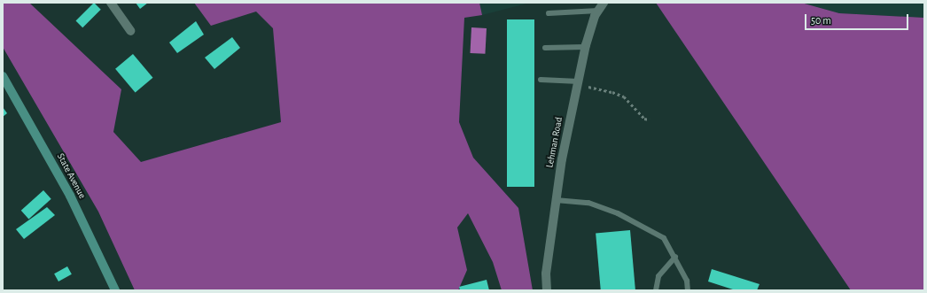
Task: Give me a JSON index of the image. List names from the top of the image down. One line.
{"streets":{"main road":["State Avenue"],"street":["Lehman Road"]},"scale_bar":"50 m"}
